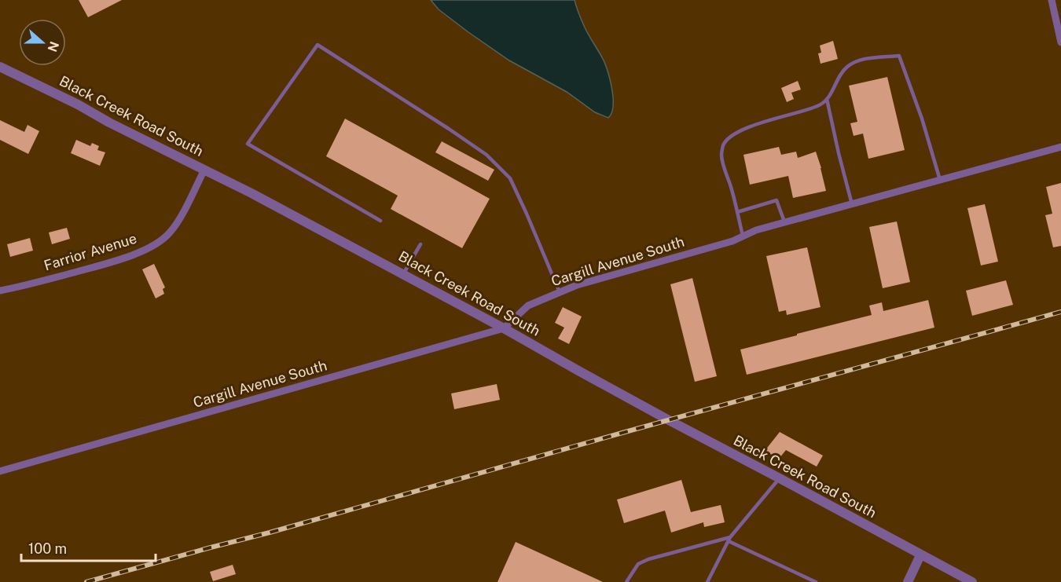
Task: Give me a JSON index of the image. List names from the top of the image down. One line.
{"streets":{"street":["Black Creek Road South","Farrior Avenue","Cargill Avenue South"]},"crossings":[["Black Creek Road South","Farrior Avenue"],["Black Creek Road South","Cargill Avenue South"]],"scale_bar":"100 m","north":"right"}
